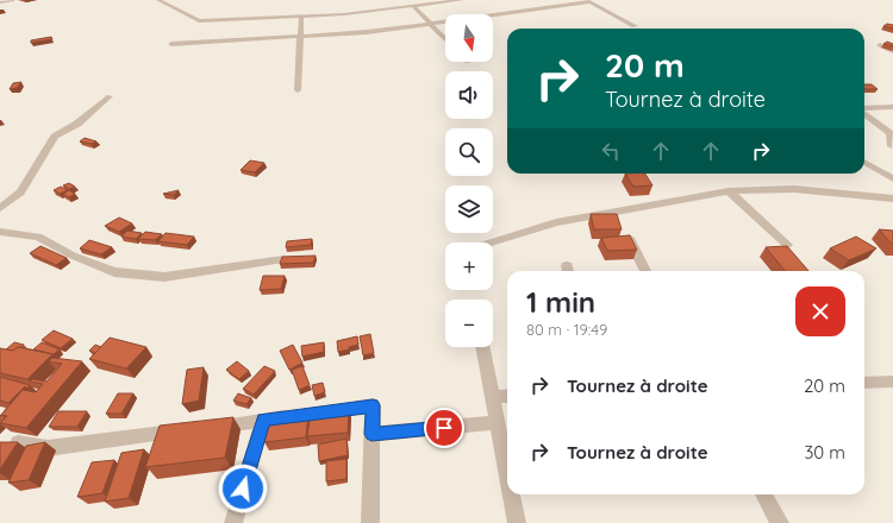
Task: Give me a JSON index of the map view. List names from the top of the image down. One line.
{"north":"bottom","page":{"map_buttons":["+","−"],"turn":["20 m","Tournez à droite"],"heading":["1 min","80 m · 19:49"],"list":[{"name":"Tournez à droite","value":"20 m"},{"name":"Tournez à droite","value":"30 m"}]}}
